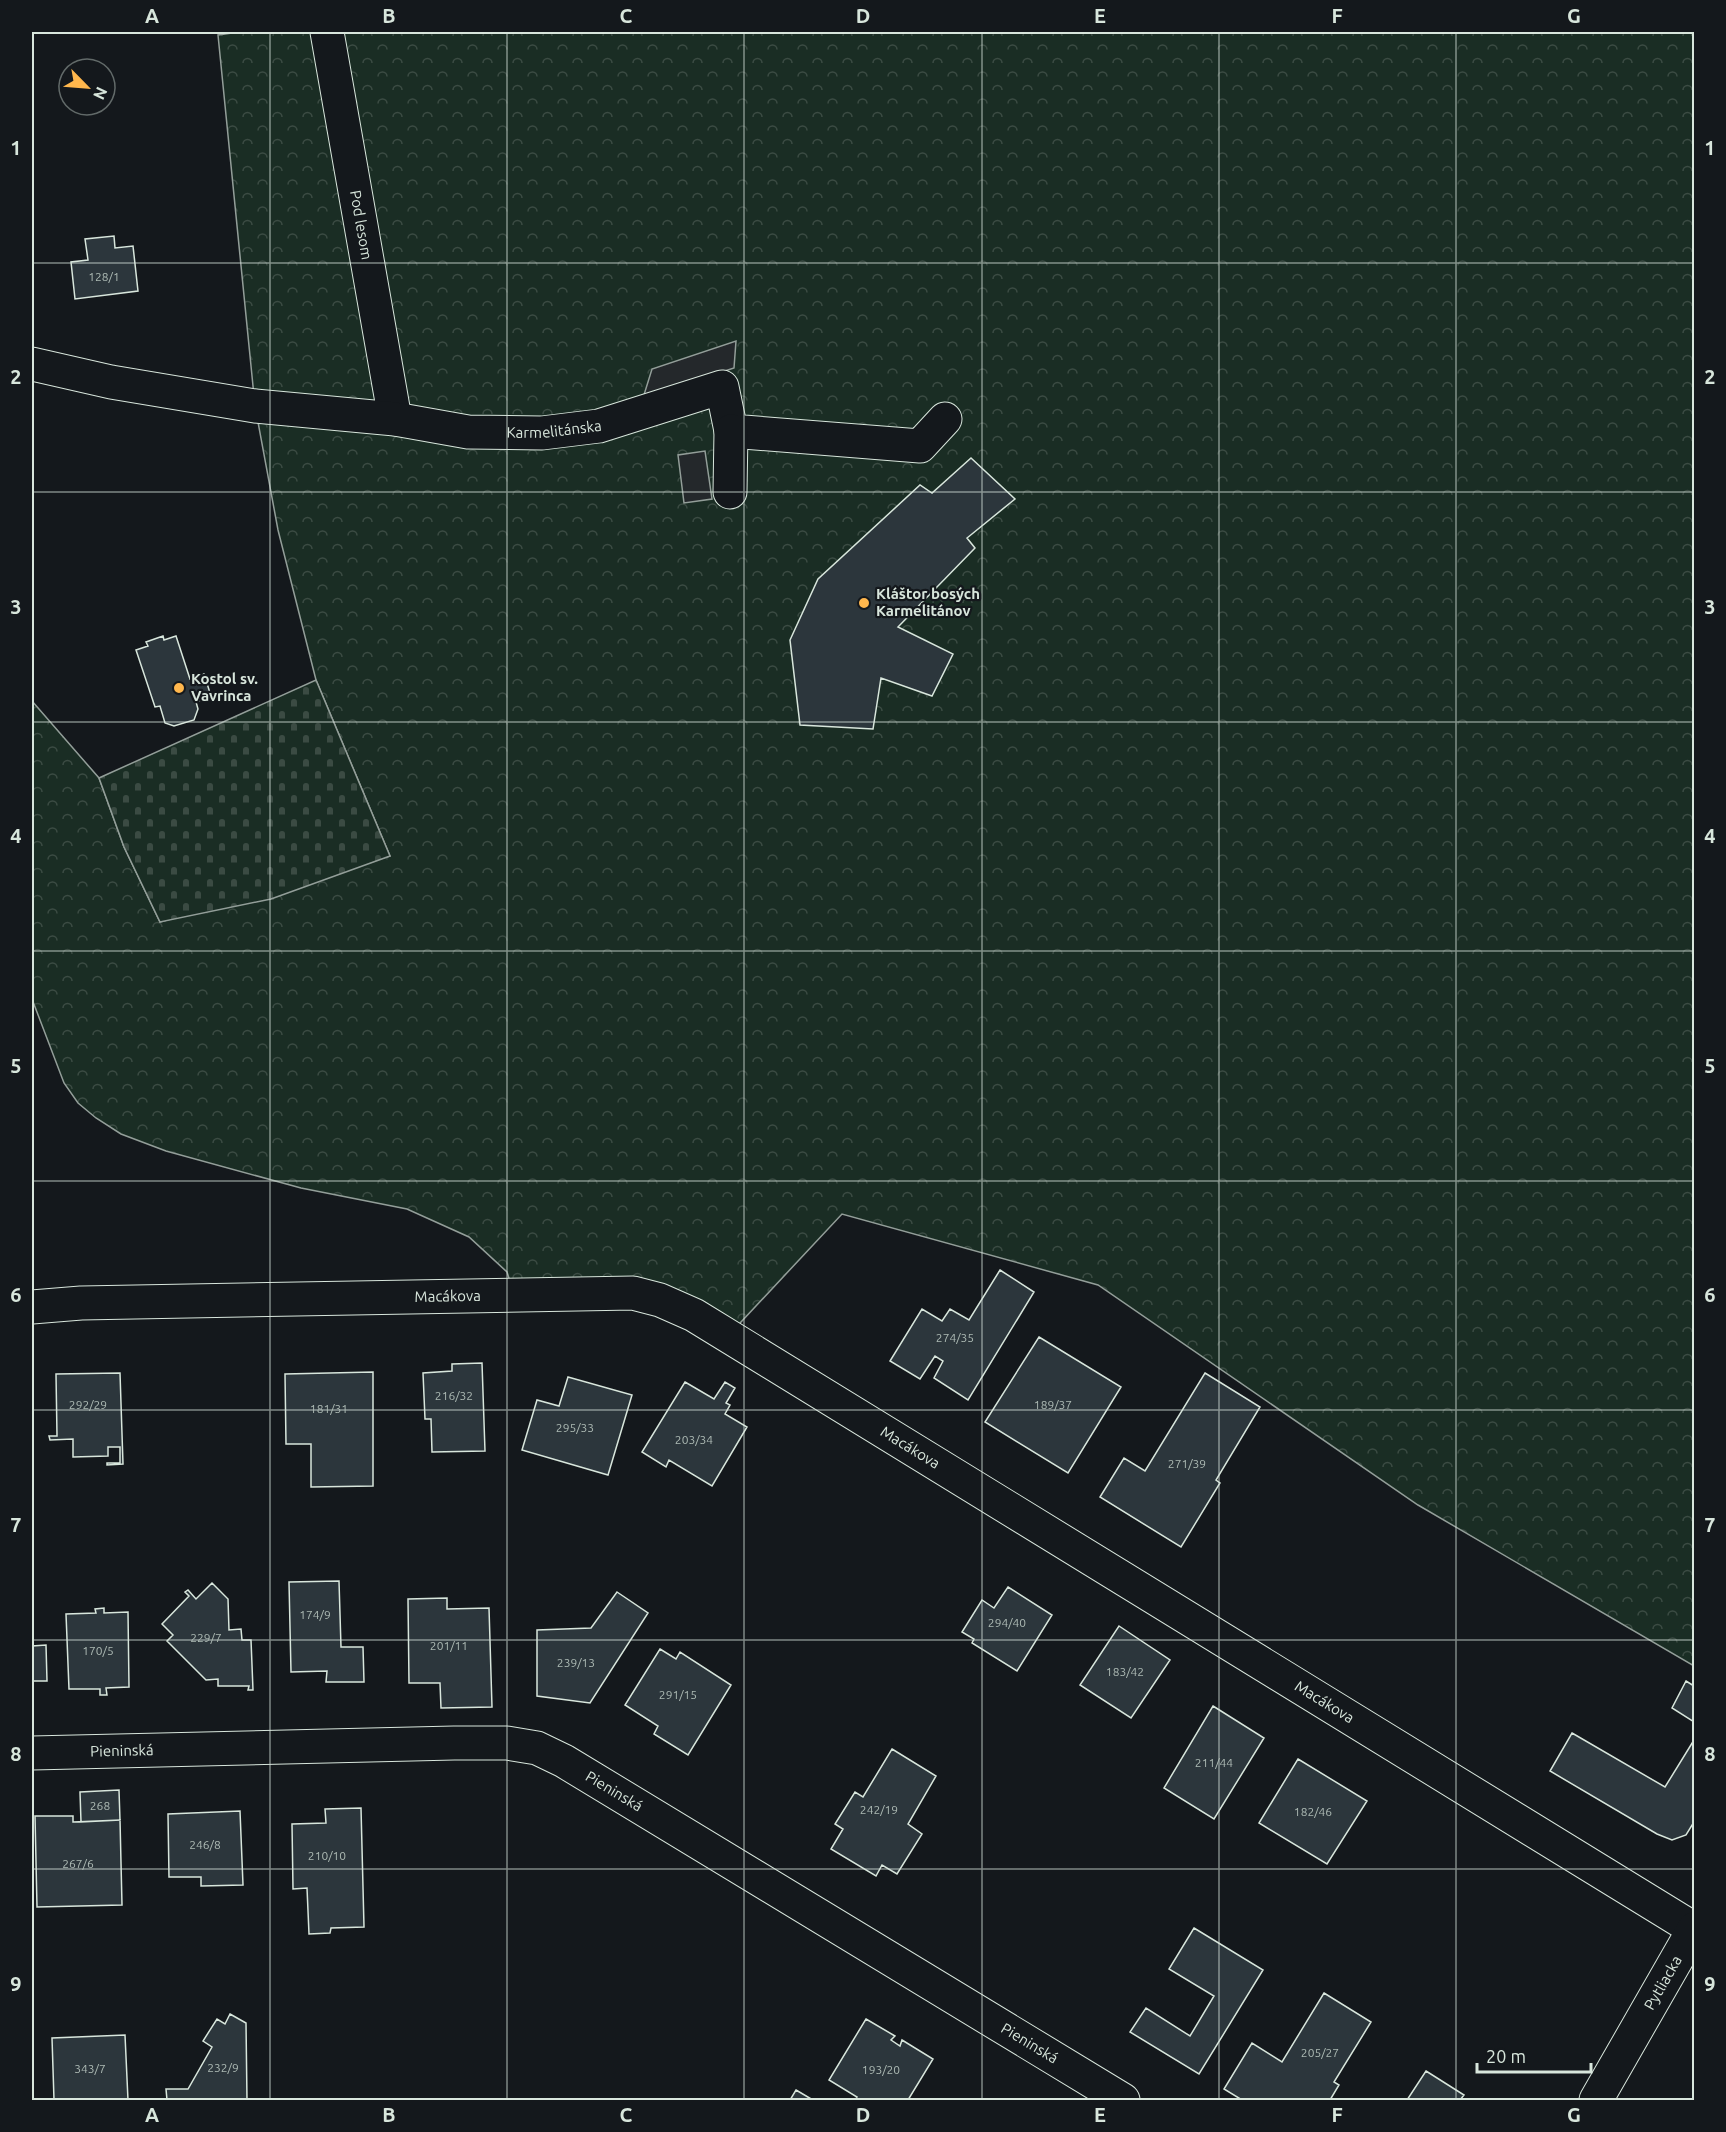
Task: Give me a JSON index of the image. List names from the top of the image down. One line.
{"streets":{"street":["Pod lesom","Karmelitánska","Macákova","Pieninská","Pytliacka"]},"crossings":[["Pod lesom","Karmelitánska"],["Macákova","Pytliacka"]],"places":["Kláštor bosých Karmelitánov","Kostol sv. Vavrinca"],"house_numbers":["128/1","274/35","216/32","292/29","189/37","181/31","295/33","203/34","271/39","174/9","294/40","229/7","201/11","170/5","239/13","183/42","291/15","211/44","268","242/19","182/46","246/8","210/10","267/6","205/27","232/9","343/7","193/20"],"scale_bar":"20 m","north":"bottom right","grid":{"columns":["A","B","C","D","E","F","G"],"rows":["1","2","3","4","5","6","7","8","9"]}}
